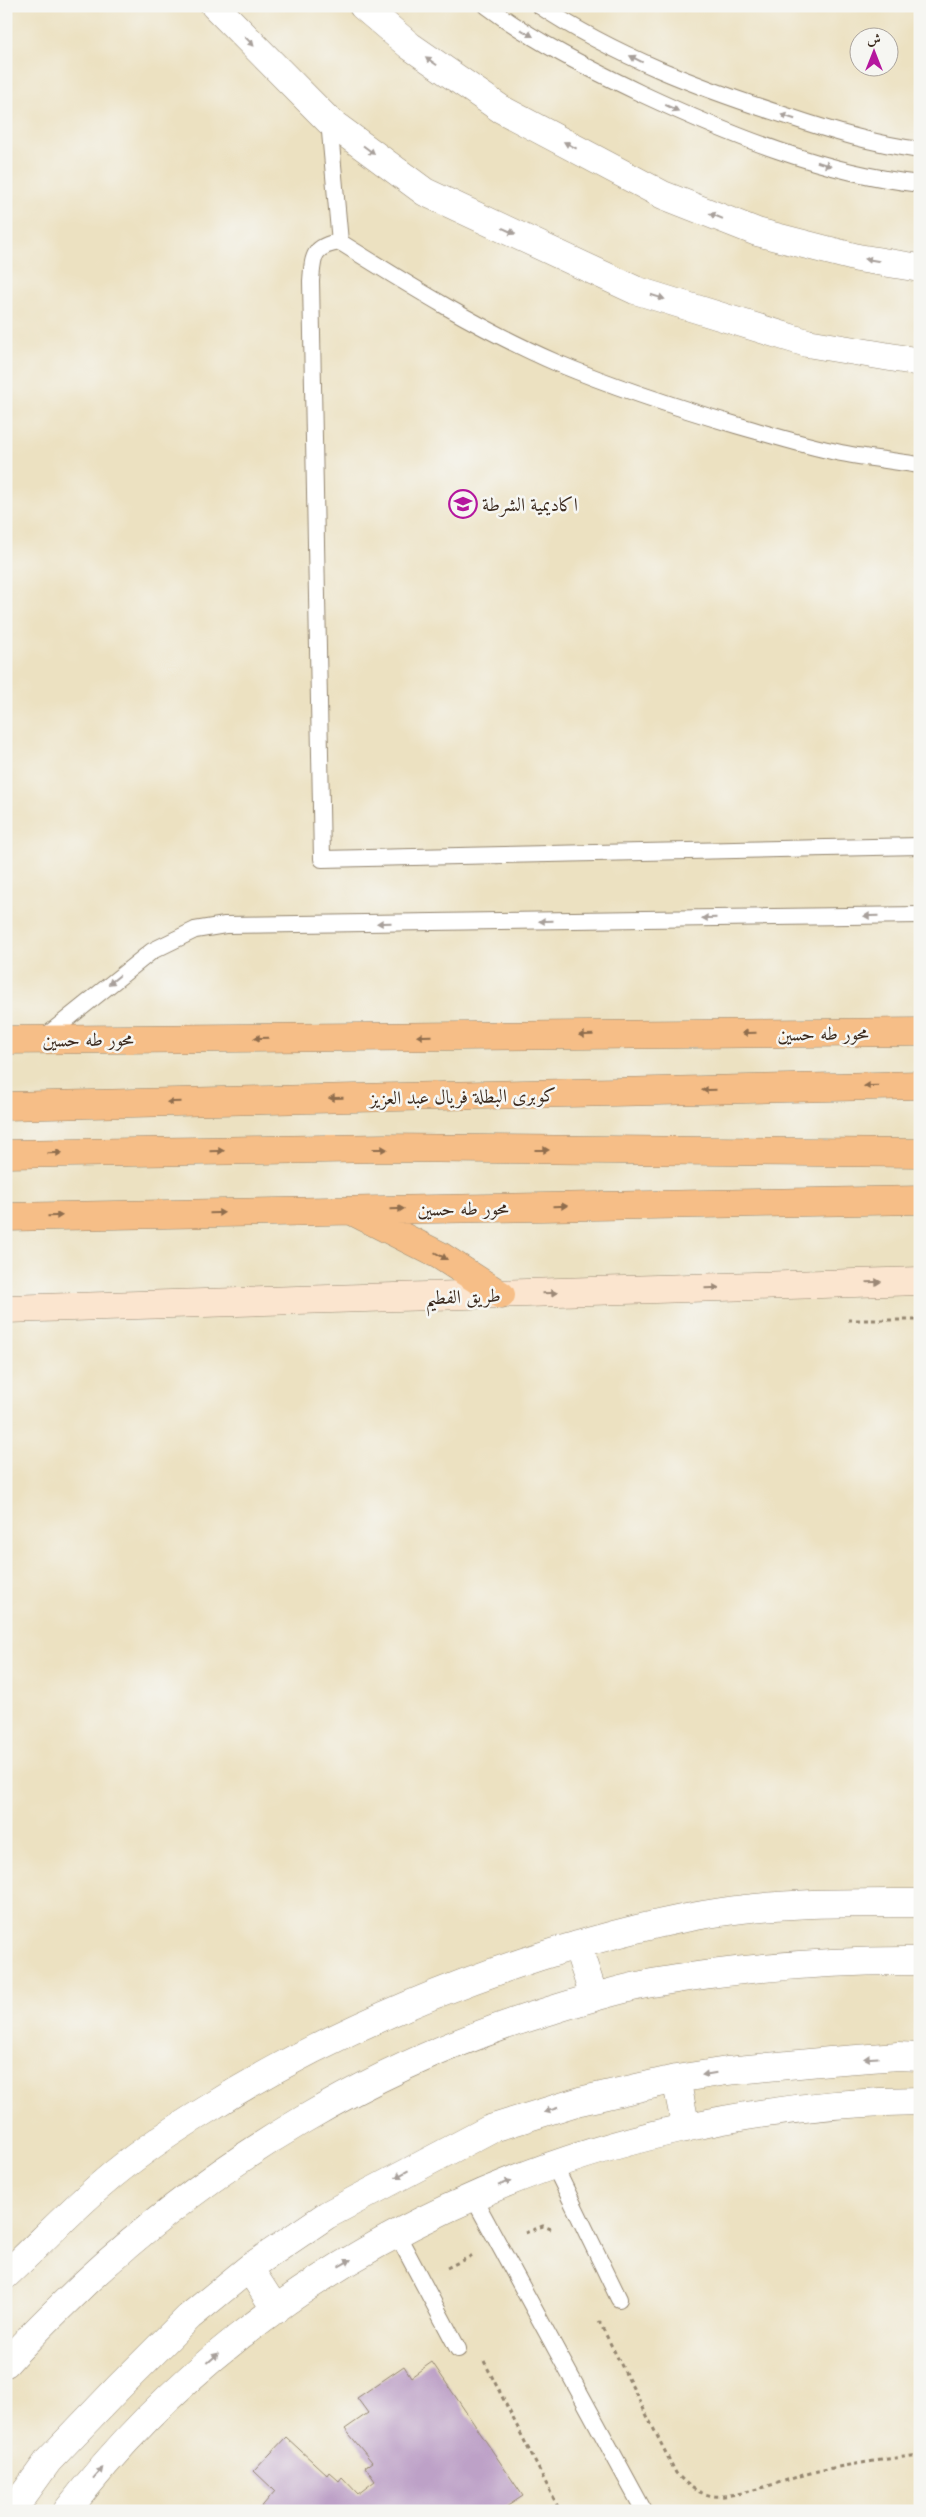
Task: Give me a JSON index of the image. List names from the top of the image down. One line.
{"streets":{"main road":["محور طه حسين","كوبرى البطلة فريال عبد العزيز"],"street":["طريق الفطيم"]},"one_way":["طريق الفطيم"],"places":{"school or university":["اكاديمية الشرطة"]},"north":"top"}
